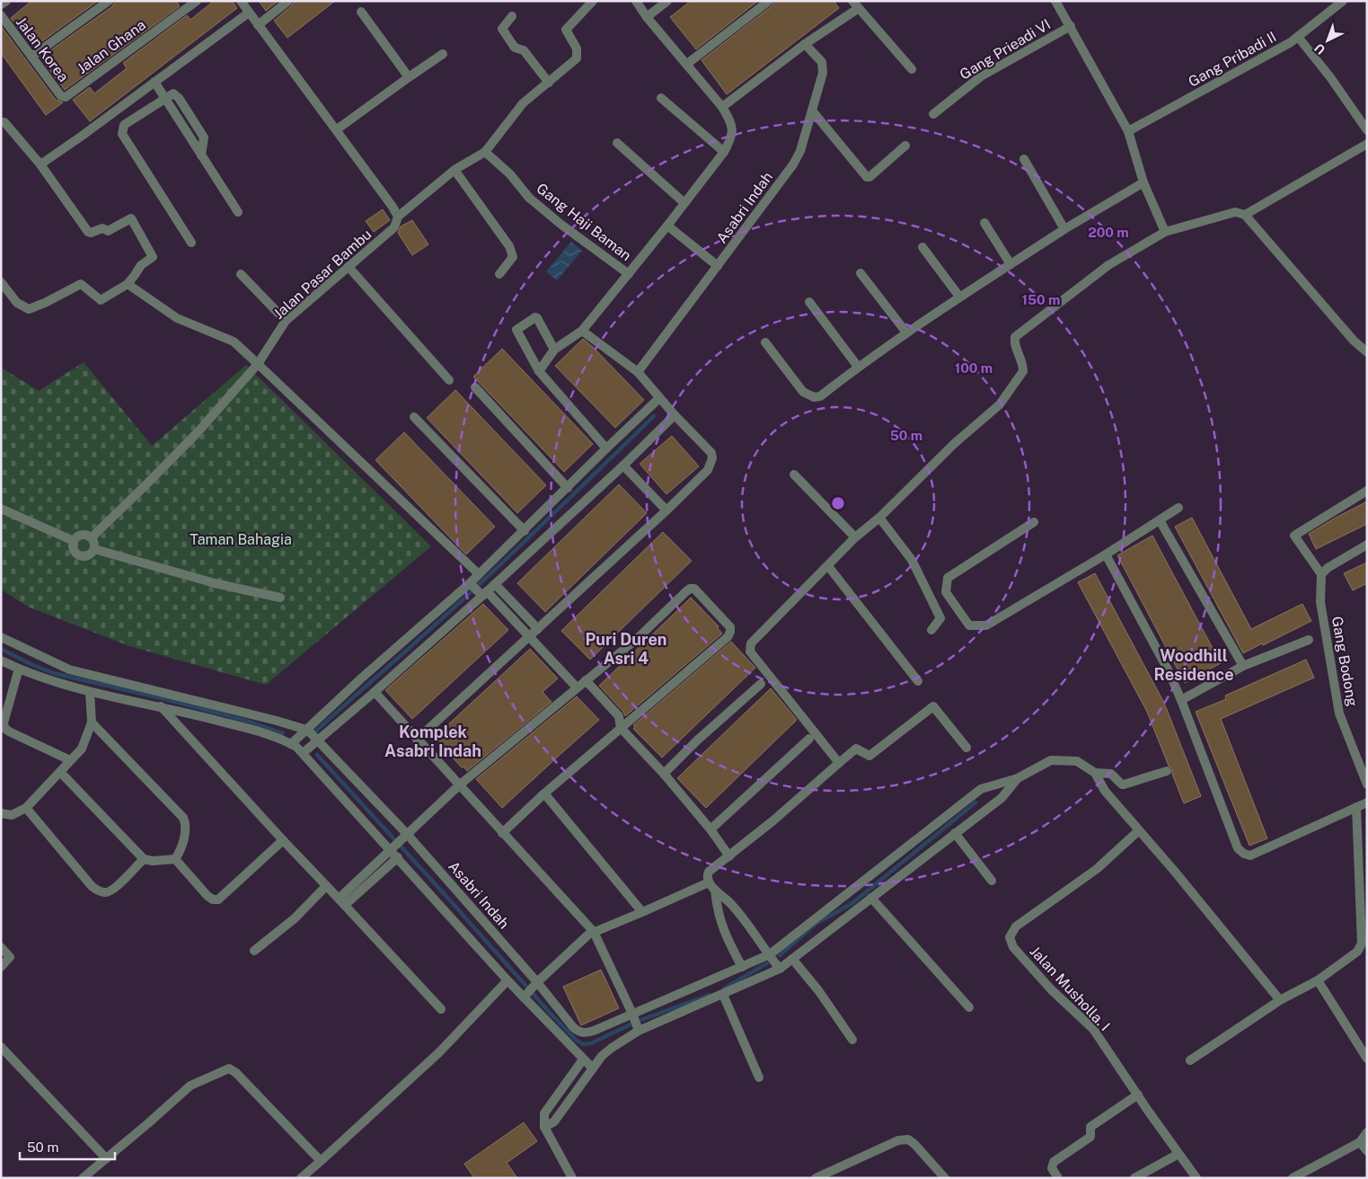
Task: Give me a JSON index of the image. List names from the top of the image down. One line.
{"streets":{"street":["Jalan Ghana","Jalan Korea","Gang Prieadi VI","Gang Pribadi II","Asabri Indah","Gang Haji Baman","Jalan Pasar Bambu","Gang Bodong","Jalan Musholla. I"]},"crossings":[["Jalan Ghana","Jalan Korea"],["Gang Haji Baman","Jalan Pasar Bambu"]],"districts":["Puri Duren Asri 4","Woodhill Residence","Komplek Asabri Indah"],"parks":["Taman Bahagia"],"scale_bar":"50 m","north":"bottom left","rings":["200 m","150 m","100 m","50 m"]}
